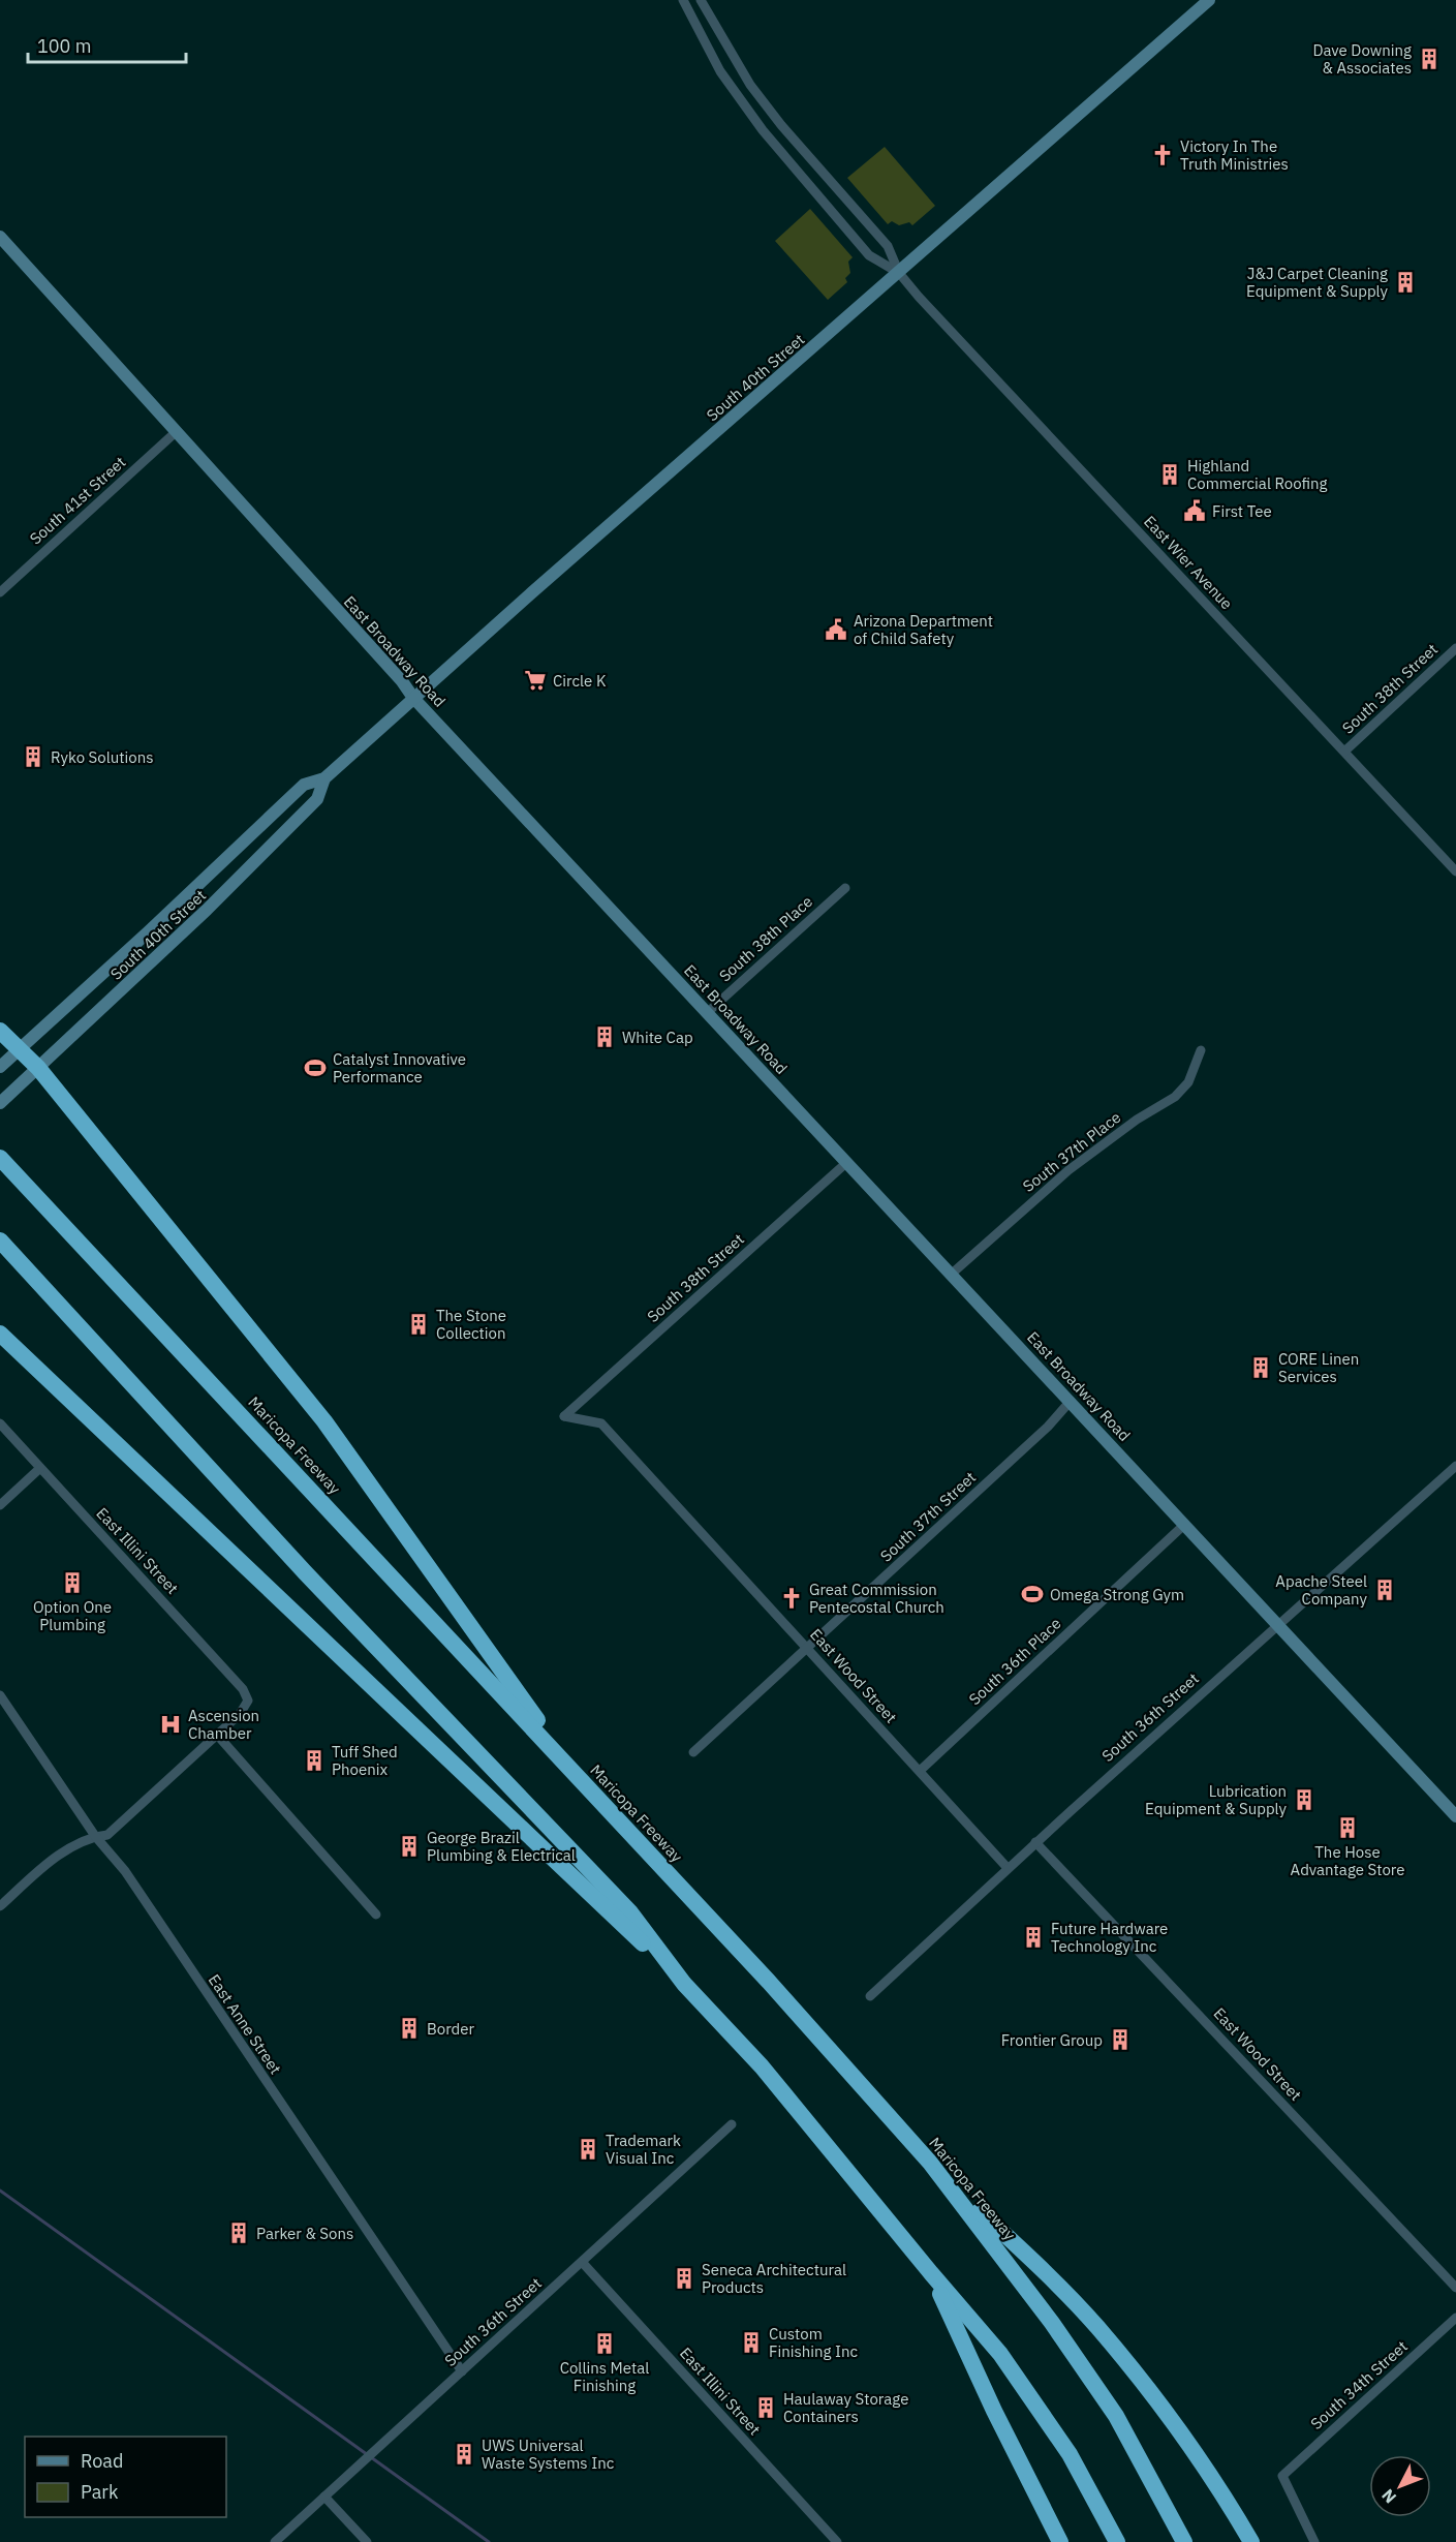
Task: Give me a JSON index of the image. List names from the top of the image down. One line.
{"streets":{"highway":["Maricopa Freeway"],"main road":["South 40th Street","East Broadway Road"],"street":["South 41st Street","East Wier Avenue","South 38th Street","South 38th Place","South 37th Place","South 37th Street","East Illini Street","South 36th Place","East Wood Street","South 36th Street","East Anne Street","South 34th Street"]},"crossings":[["South 40th Street","East Wier Avenue"],["South 40th Street","East Broadway Road"],["South 41st Street","East Broadway Road"],["East Wier Avenue","South 38th Street"],["East Broadway Road","South 38th Street"],["East Broadway Road","South 38th Place"],["East Broadway Road","South 37th Place"],["East Broadway Road","South 37th Street"],["East Broadway Road","South 36th Place"],["East Broadway Road","South 36th Street"],["South 38th Street","East Wood Street"],["South 37th Street","East Wood Street"],["East Illini Street","South 36th Street"],["South 36th Place","East Wood Street"],["East Wood Street","South 36th Street"],["South 36th Street","East Anne Street"]],"places":{"building":["Dave Downing & Associates","J&J Carpet Cleaning Equipment & Supply","Highland Commercial Roofing","Ryko Solutions","White Cap","The Stone Collection","CORE Linen Services","Option One Plumbing","Apache Steel Company","Tuff Shed Phoenix","Lubrication Equipment & Supply","The Hose Advantage Store","George Brazil Plumbing & Electrical","Future Hardware Technology Inc","Border","Frontier Group","Trademark Visual Inc","Parker & Sons","Seneca Architectural Products","Custom Finishing Inc","Collins Metal Finishing","Haulaway Storage Containers","UWS Universal Waste Systems Inc"],"church":["Victory In The Truth Ministries","Great Commission Pentecostal Church"],"public building":["First Tee","Arizona Department of Child Safety"],"supermarket":["Circle K"],"sports":["Catalyst Innovative Performance","Omega Strong Gym"],"hospital":["Ascension Chamber"]},"legend":["Road","Park"],"scale_bar":"100 m","north":"bottom left"}
